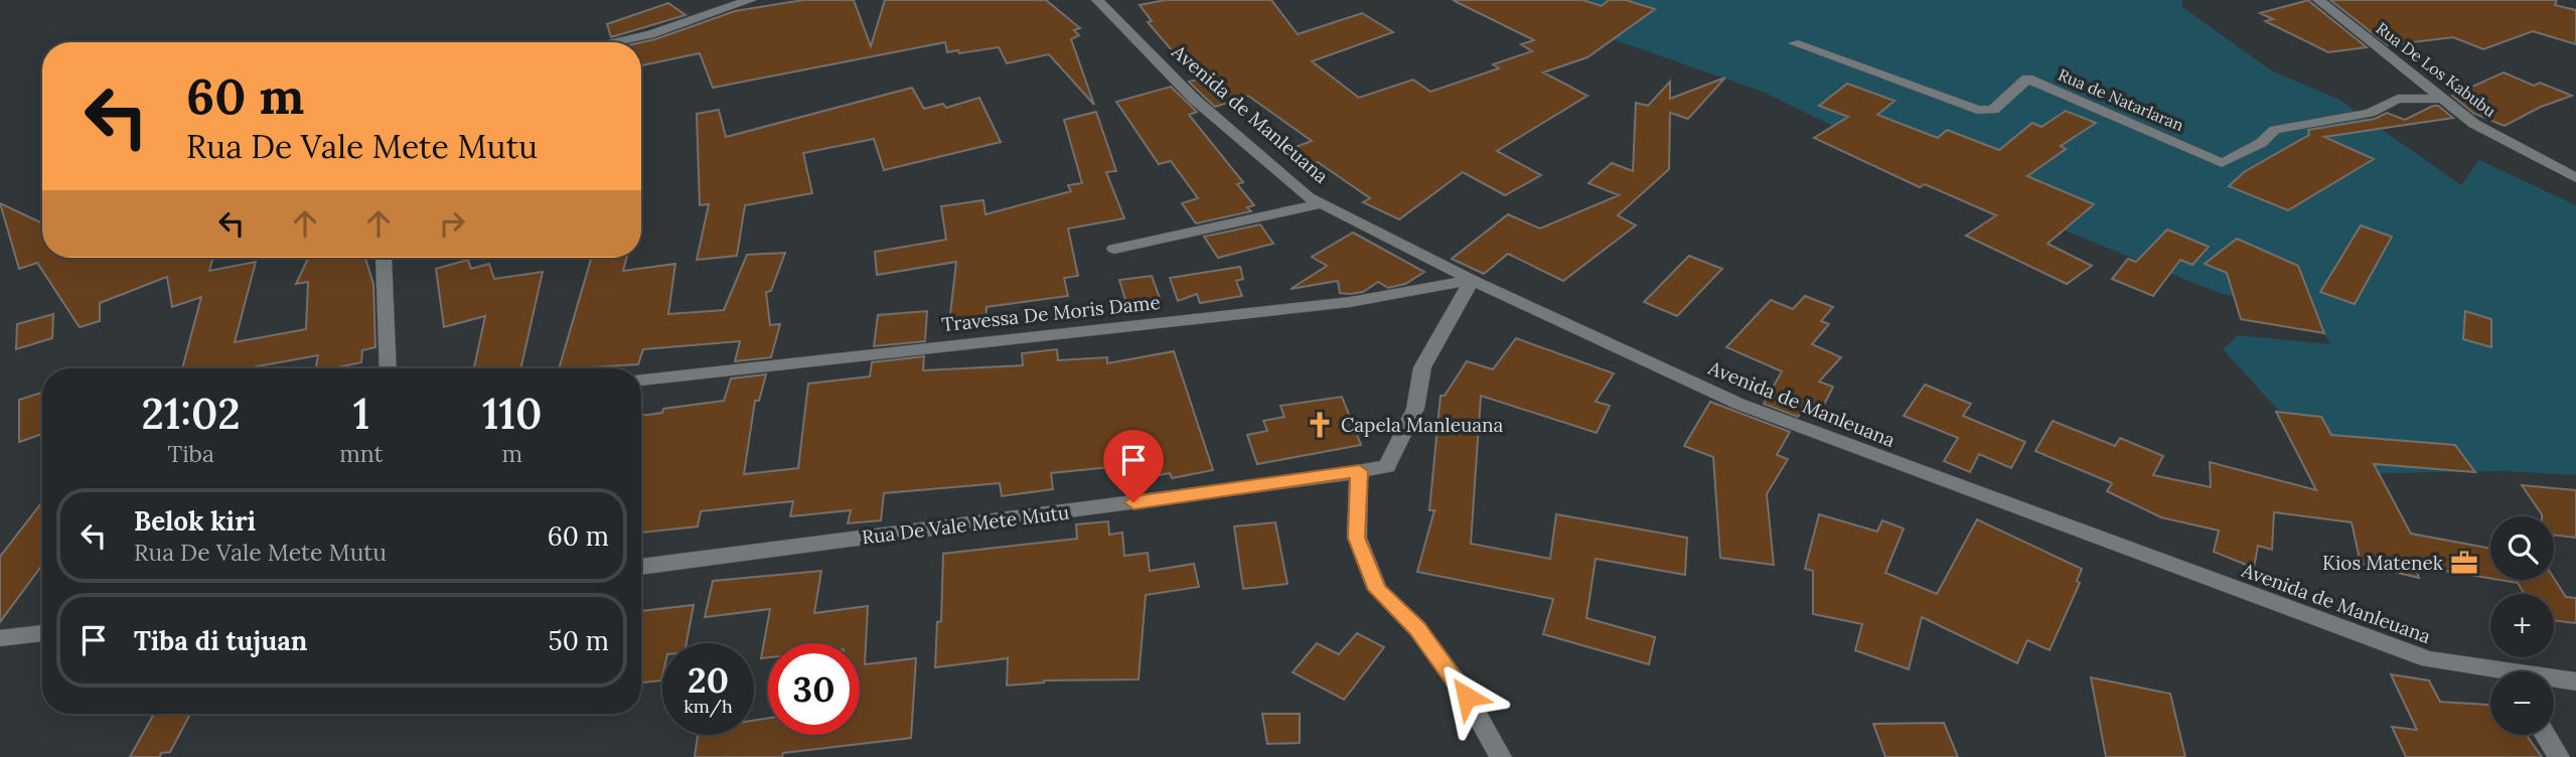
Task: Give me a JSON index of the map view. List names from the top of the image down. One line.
{"streets":{"street":["Rua De Los Kabubu","Rua de Natarlaran","Avenida de Manleuana","Travessa De Moris Dame","Rua De Vale Mete Mutu"]},"crossings":[["Rua De Los Kabubu","Rua de Natarlaran"],["Avenida de Manleuana","Travessa De Moris Dame"],["Avenida de Manleuana","Rua De Vale Mete Mutu"],["Travessa De Moris Dame","Rua De Vale Mete Mutu"]],"places":{"church":["Capela Manleuana"],"office":["Kios Matenek"]},"page":{"turn":["60 m","Rua De Vale Mete Mutu"],"eta":["21:02","Tiba","1","mnt","110","m"],"list":[{"name":"Belok kiri","note":"Rua De Vale Mete Mutu","value":"60 m"},{"name":"Tiba di tujuan","value":"50 m"}],"map_buttons":["+","−"],"speed":"20 km/h","limit":"30"}}
